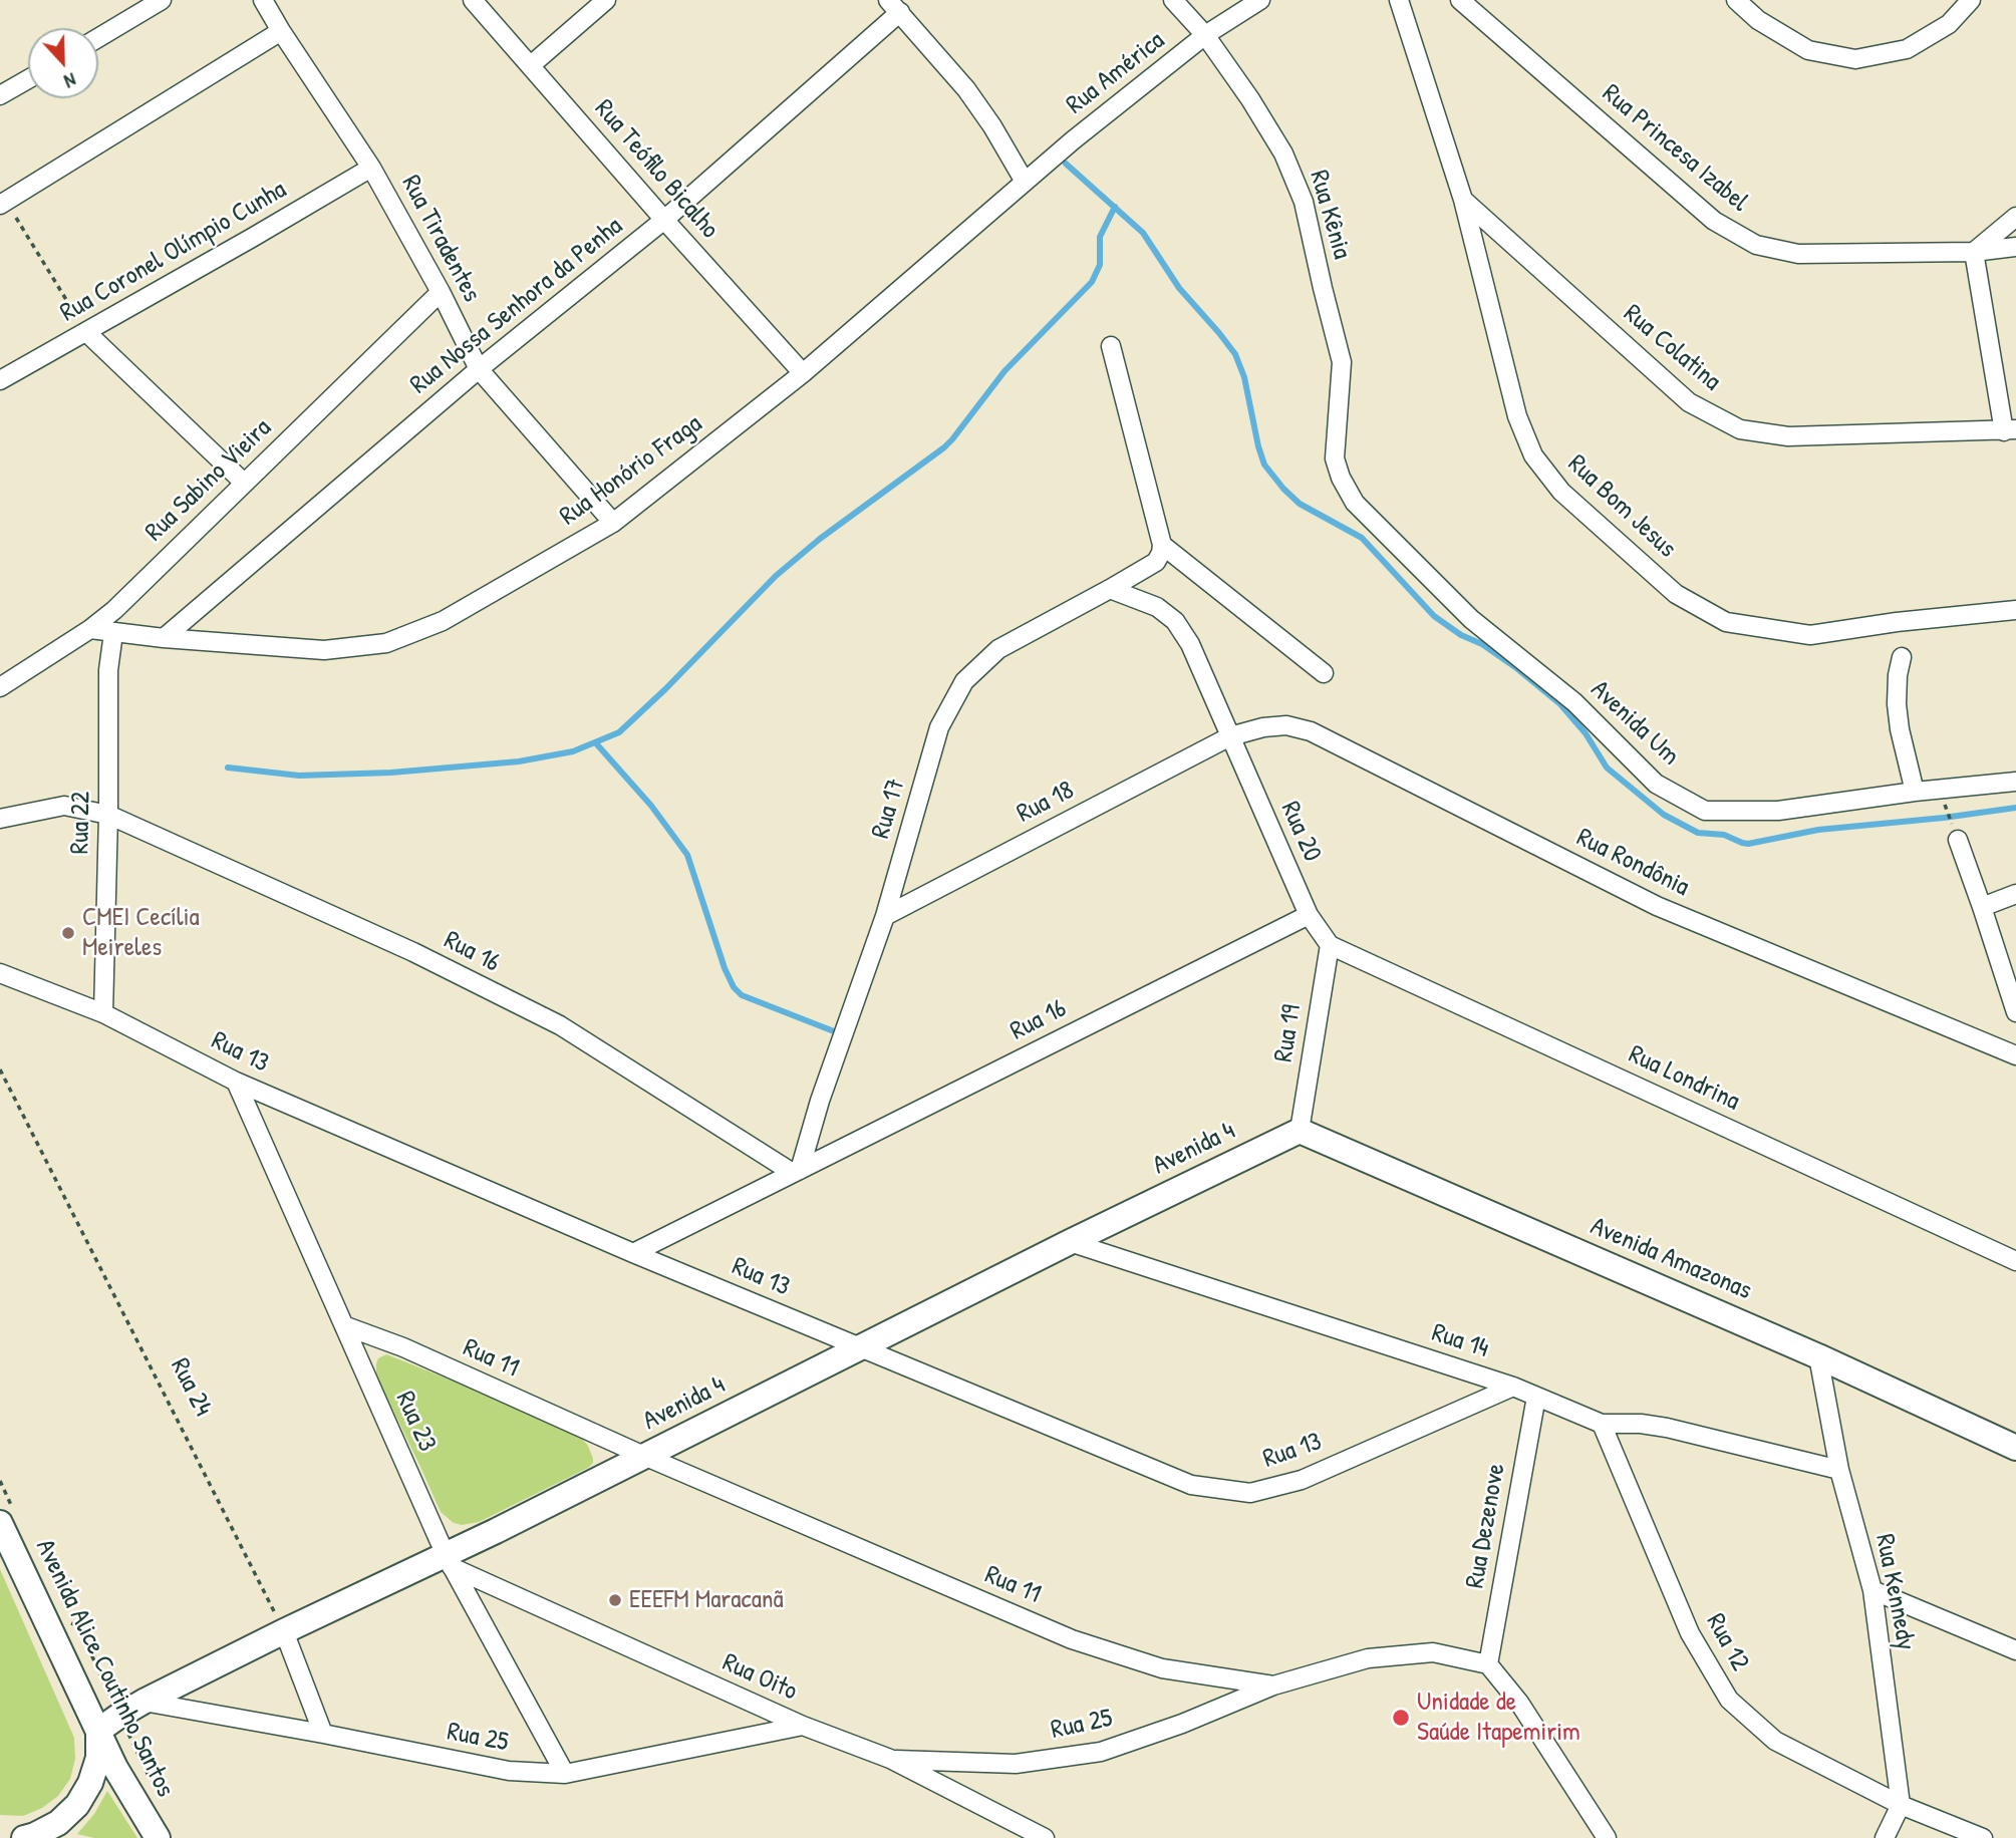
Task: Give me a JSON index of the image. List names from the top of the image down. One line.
{"streets":{"street":["Rua América","Rua Princesa Izabel","Rua Teófilo Bicalho","Rua Kênia","Rua Tiradentes","Rua Coronel Olímpio Cunha","Rua Nossa Senhora da Penha","Rua Colatina","Rua Honório Fraga","Rua Sabino Vieira","Rua Bom Jesus","Avenida Um","Rua 18","Rua 17","Rua 22","Rua 20","Rua Rondônia","Rua 16","Rua 19","Rua 13","Rua Londrina","Avenida 4","Avenida Amazonas","Rua 14","Rua 11","Rua 23","Rua Dezenove","Rua Kennedy","Rua 12","Avenida Alice Coutinho Santos","Rua Oito","Rua 25"],"path":["Rua 24"]},"crossings":[["Rua América","Rua Kênia"],["Rua América","Rua Honório Fraga"],["Rua Teófilo Bicalho","Rua Nossa Senhora da Penha"],["Rua Teófilo Bicalho","Rua Honório Fraga"],["Rua Kênia","Avenida Um"],["Rua Tiradentes","Rua Coronel Olímpio Cunha"],["Rua Tiradentes","Rua Nossa Senhora da Penha"],["Rua Tiradentes","Rua Honório Fraga"],["Rua Tiradentes","Rua Sabino Vieira"],["Rua Nossa Senhora da Penha","Rua Honório Fraga"],["Rua Colatina","Rua Bom Jesus"],["Rua Honório Fraga","Rua Sabino Vieira"],["Rua Honório Fraga","Rua 22"],["Rua 18","Rua 17"],["Rua 18","Rua 20"],["Rua 18","Rua Rondônia"],["Rua 17","Rua 20"],["Rua 17","Rua 16"],["Rua 22","Rua 16"],["Rua 22","Rua 13"],["Rua 20","Rua Rondônia"],["Rua 20","Rua 16"],["Rua 20","Rua 19"],["Rua 20","Rua Londrina"],["Rua 16","Rua 13"],["Rua 19","Rua Londrina"],["Rua 19","Avenida 4"],["Rua 19","Avenida Amazonas"],["Rua 13","Avenida 4"],["Rua 13","Rua 14"],["Rua 13","Rua 23"],["Avenida 4","Avenida Amazonas"],["Avenida 4","Rua 14"],["Avenida 4","Rua 11"],["Avenida 4","Rua 24"],["Avenida 4","Rua 23"],["Avenida 4","Avenida Alice Coutinho Santos"],["Avenida 4","Rua Oito"],["Avenida 4","Rua 25"],["Avenida Amazonas","Rua Kennedy"],["Rua 14","Rua Dezenove"],["Rua 14","Rua Kennedy"],["Rua 14","Rua 12"],["Rua 11","Rua 23"],["Rua 11","Rua Dezenove"],["Rua 11","Rua 25"],["Rua 23","Rua Oito"],["Rua 23","Rua 25"],["Rua Kennedy","Rua 12"],["Rua Oito","Rua 25"]],"places":["CMEI Cecília Meireles","EEEFM Maracanã","Unidade de Saúde Itapemirim"],"north":"bottom"}
